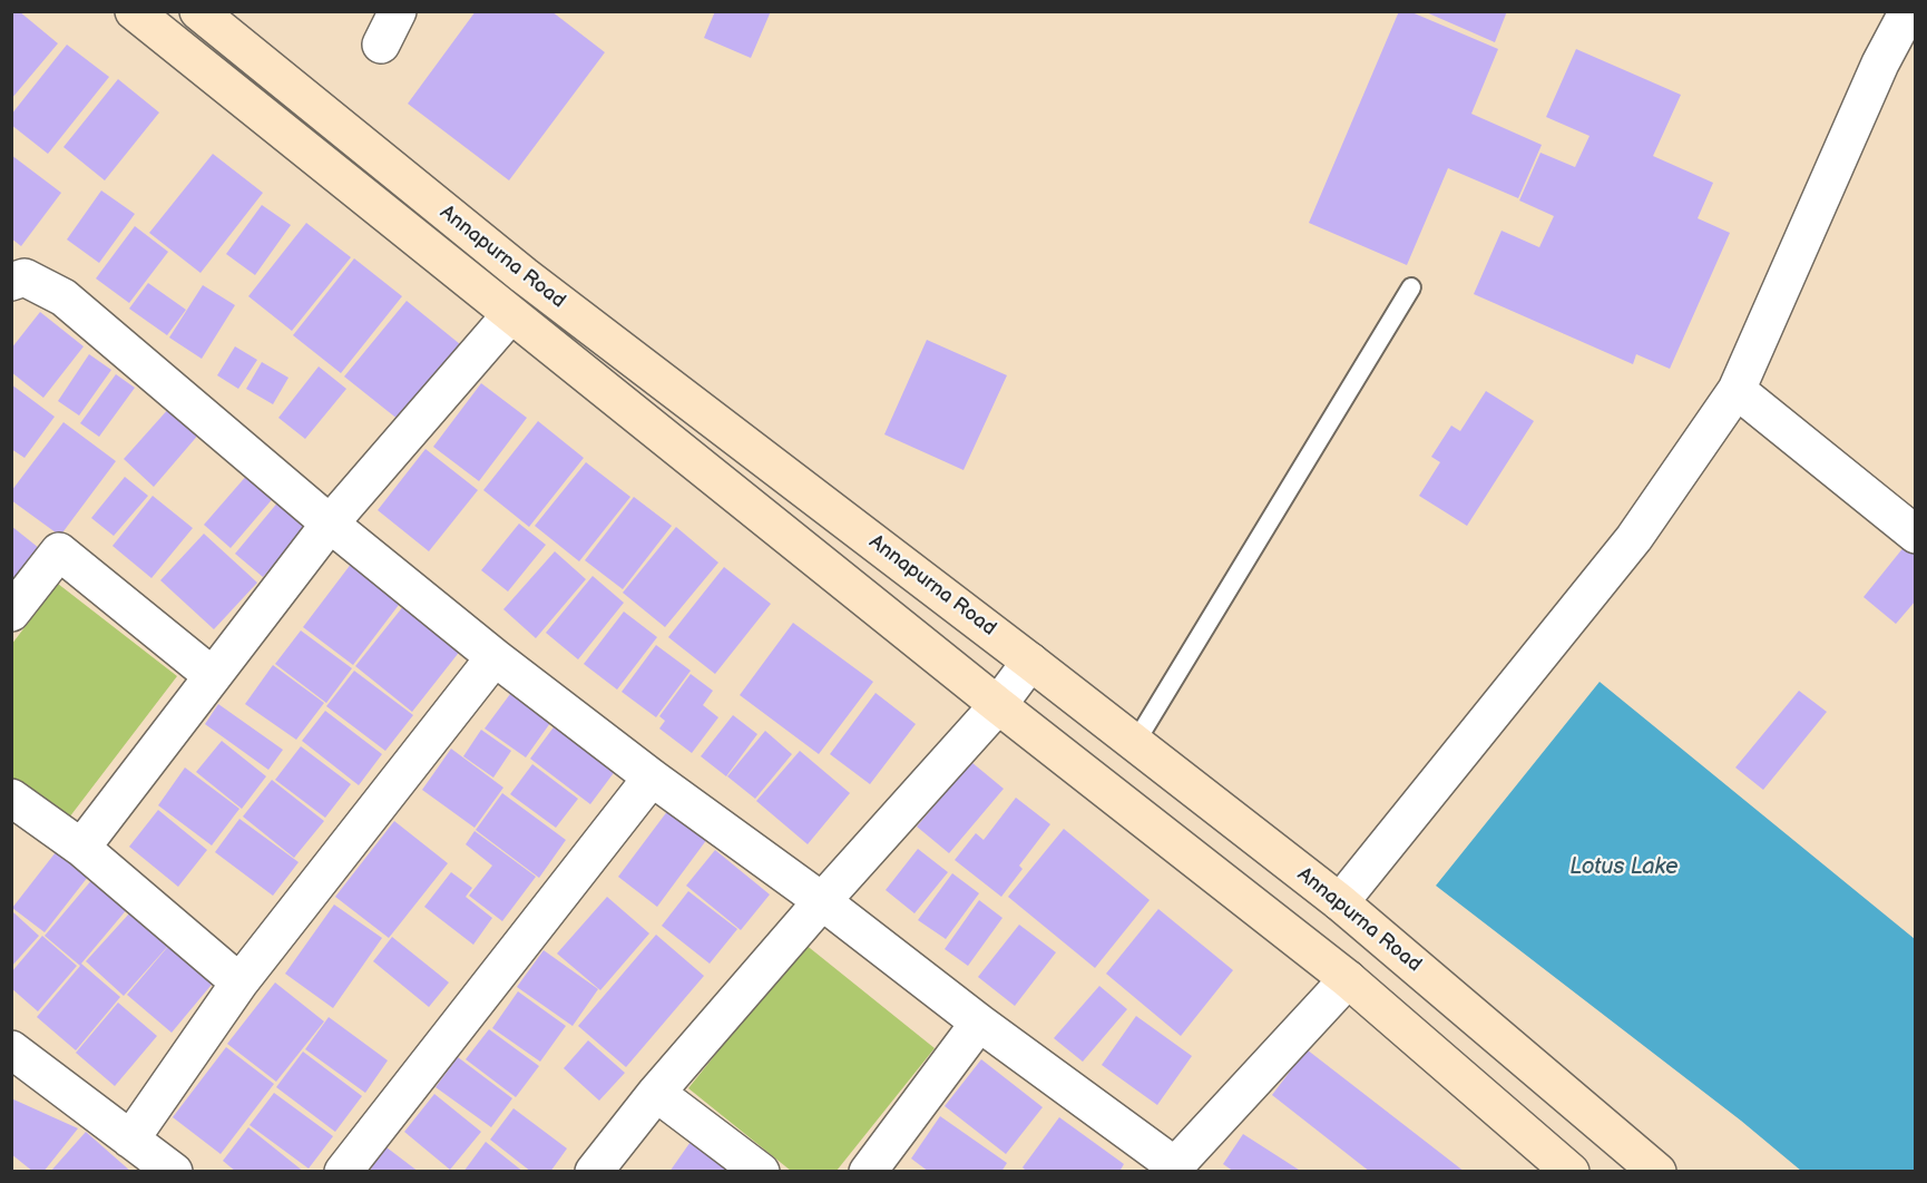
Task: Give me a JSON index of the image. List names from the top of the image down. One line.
{"streets":{"main road":["Annapurna Road"]},"water":["Lotus Lake"]}
